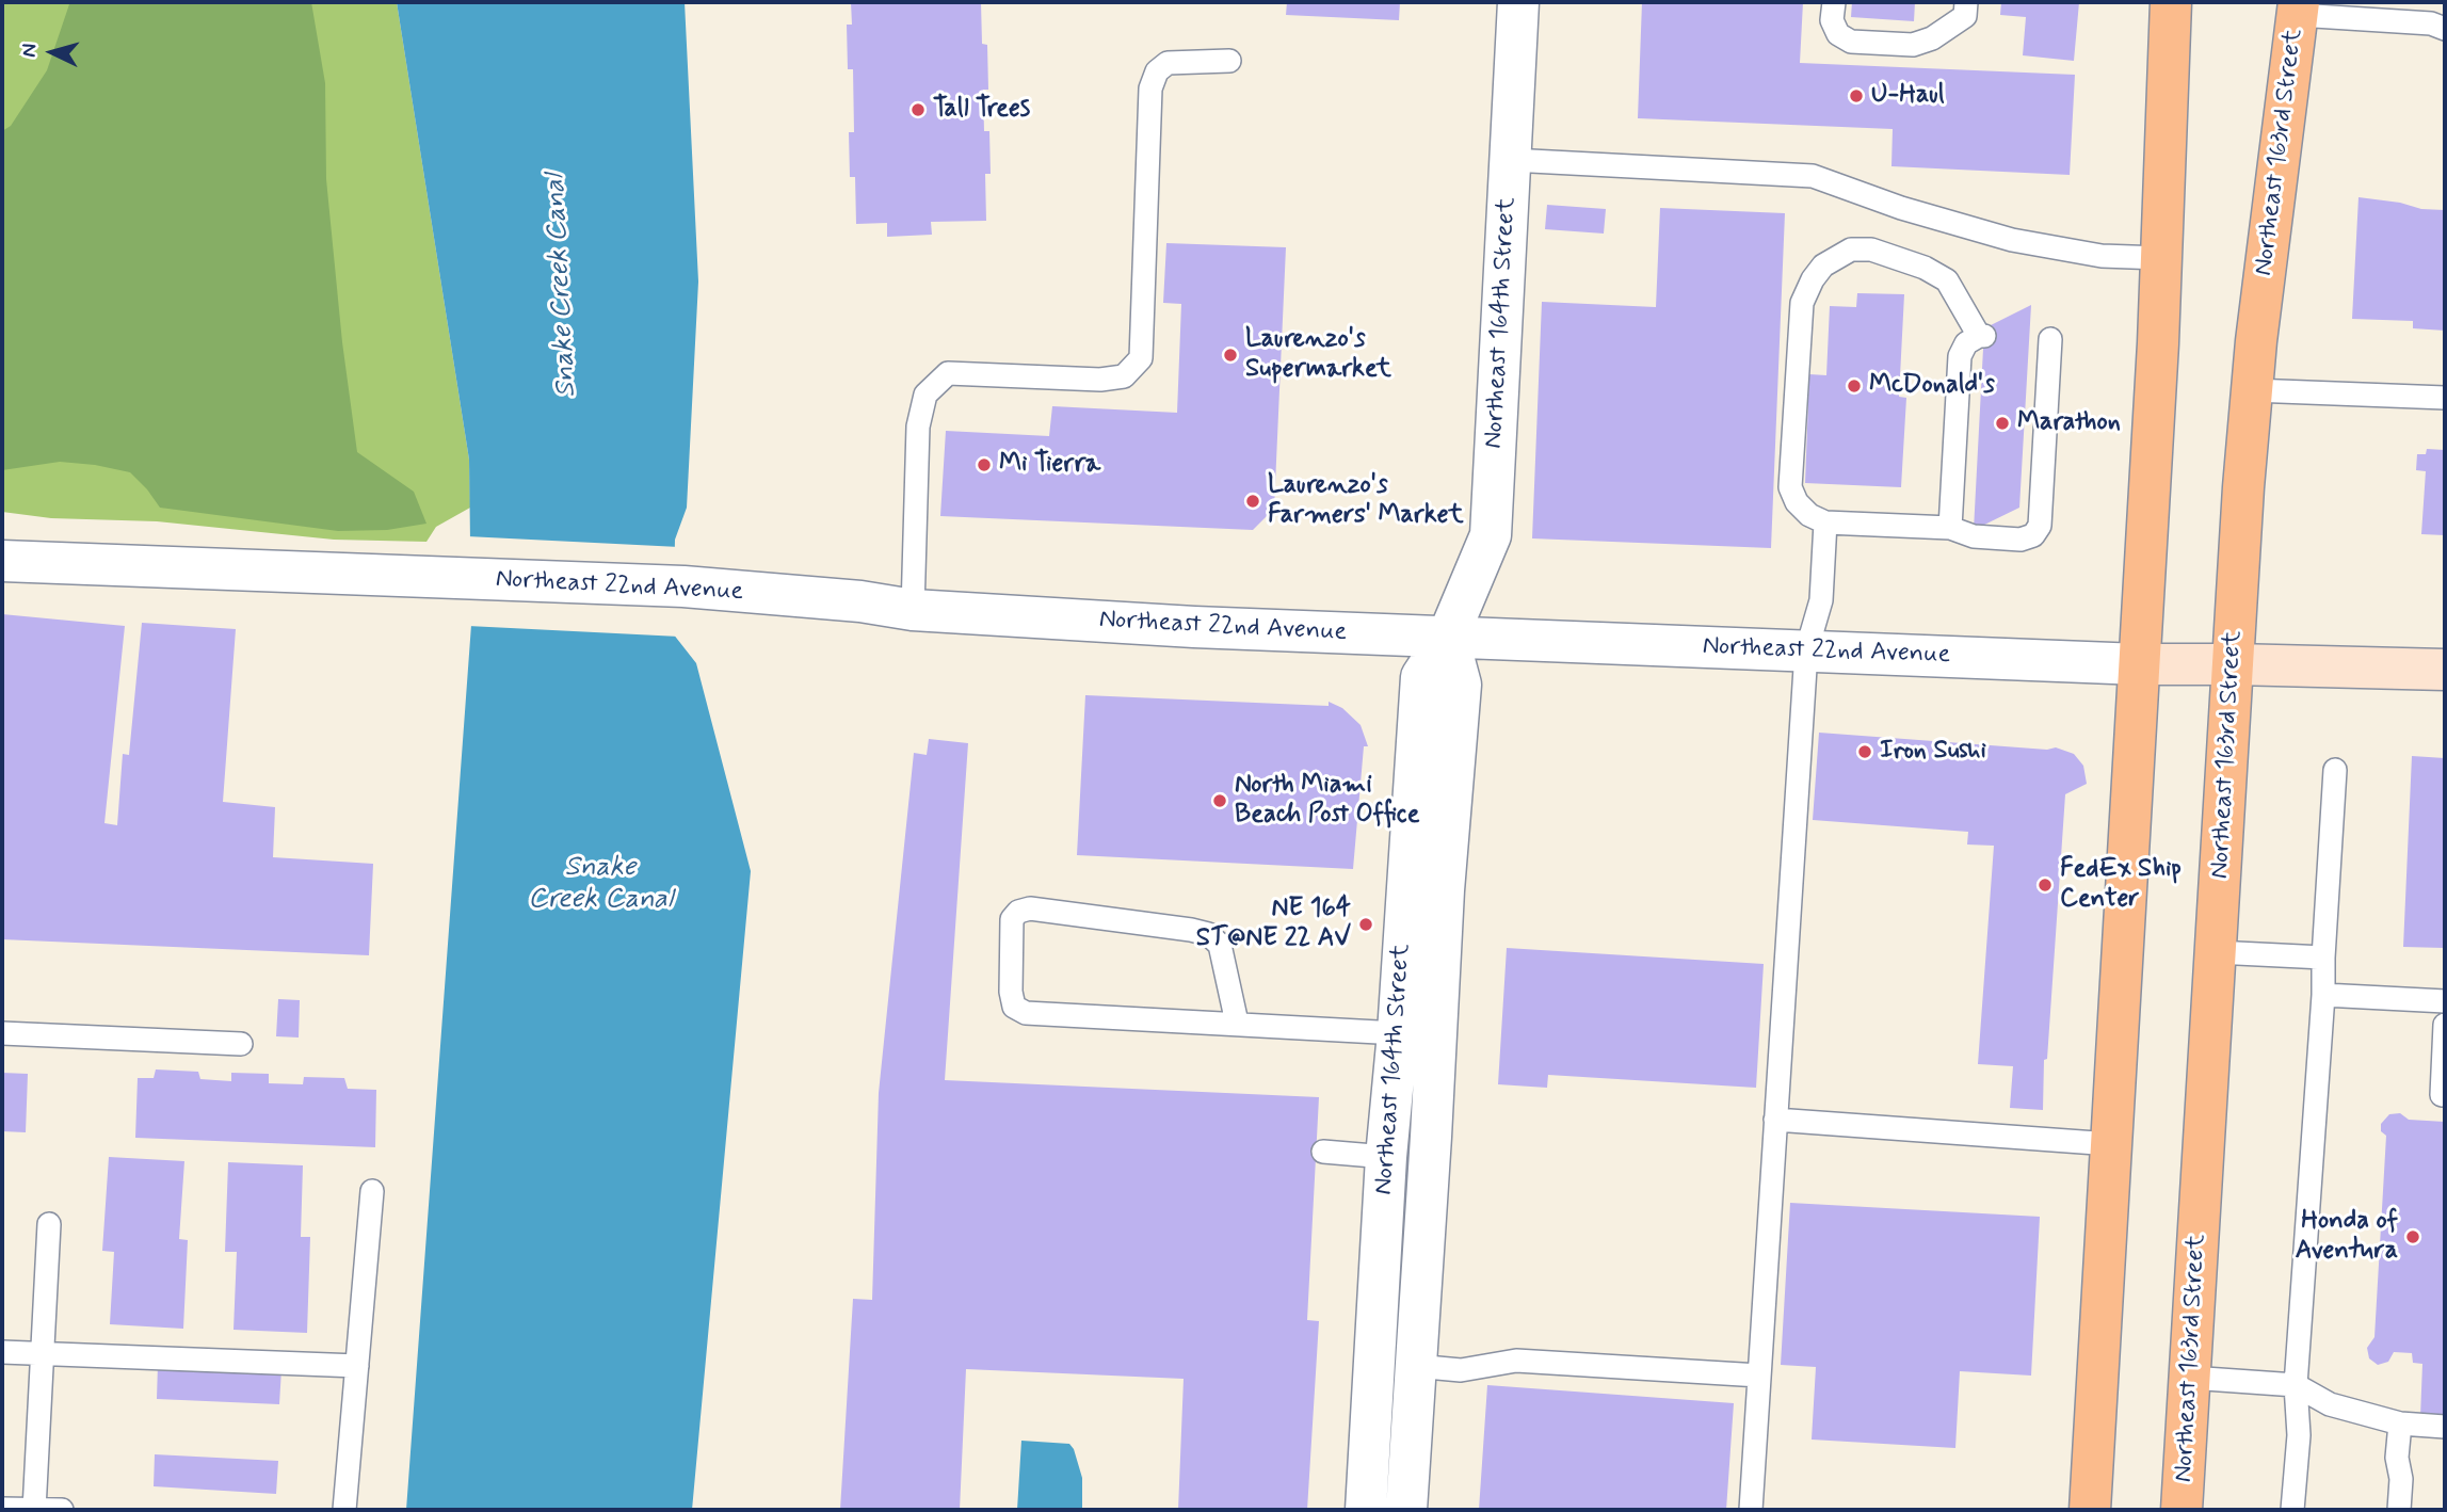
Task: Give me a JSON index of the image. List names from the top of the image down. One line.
{"streets":{"main road":["Northeast 163rd Street","Northeast 22nd Avenue"],"street":["Northeast 164th Street"]},"crossings":[["Northeast 163rd Street","Northeast 22nd Avenue"],["Northeast 164th Street","Northeast 22nd Avenue"]],"water":["Snake Creek Canal"],"places":["U-Haul","Tall Trees","Laurenzo's Supermarket","McDonald's","Marathon","Mi Tierra","Laurenzo's Farmers' Market","Iron Sushi","North Miami Beach Post Office","FedEx Ship Center","NE 164 ST@NE 22 AV","Honda of Aventura"],"north":"left"}
